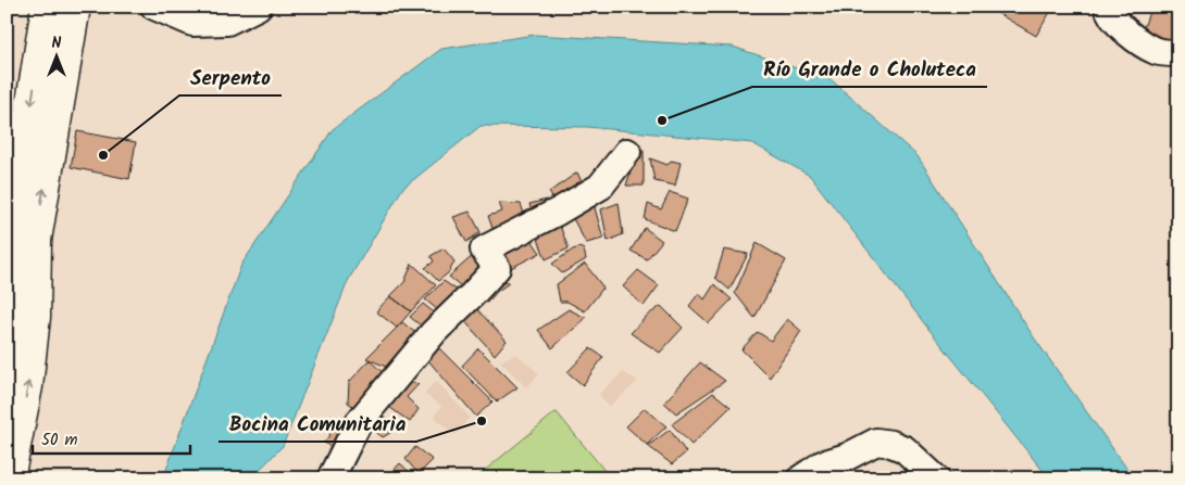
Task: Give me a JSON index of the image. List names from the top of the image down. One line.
{"places":["Río Grande o Choluteca","Serpento","Bocina Comunitaria"],"scale_bar":"50 m","north":"top"}
